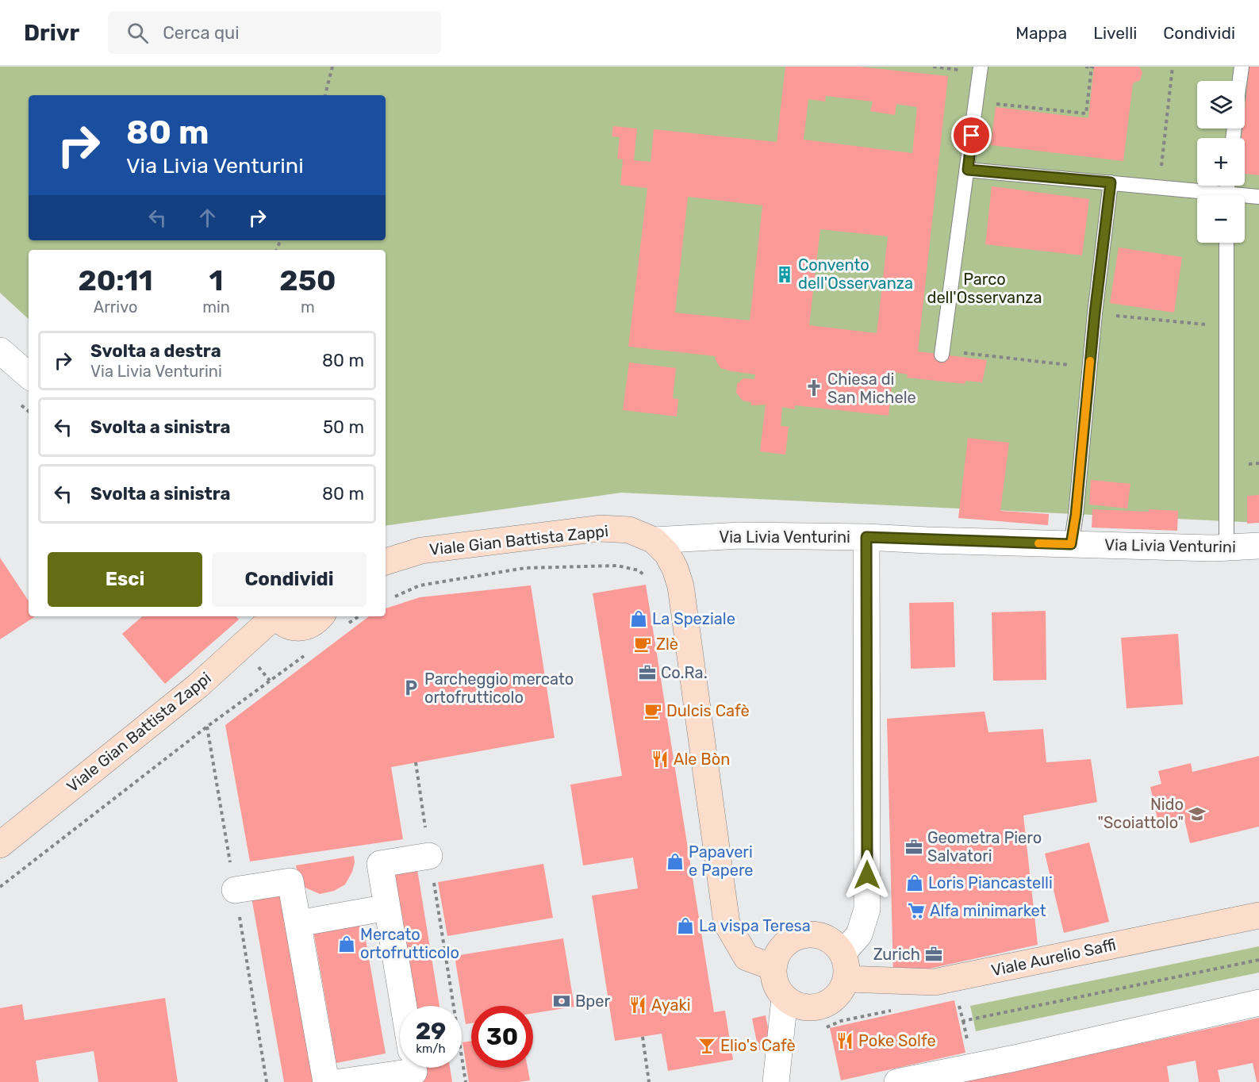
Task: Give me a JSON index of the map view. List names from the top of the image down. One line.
{"streets":{"street":["Via Livia Venturini","Viale Gian Battista Zappi","Viale Aurelio Saffi"]},"crossings":[["Via Livia Venturini","Viale Gian Battista Zappi"]],"parks":["Parco dell'Osservanza"],"places":{"building":["Convento dell'Osservanza"],"church":["Chiesa di San Michele"],"shop":["La Speziale","Papaveri e Papere","Loris Piancastelli","La vispa Teresa","Mercato ortofrutticolo"],"cafe":["Zlè","Dulcis Cafè"],"office":["Co.Ra.","Geometra Piero Salvatori","Zurich"],"parking":["Parcheggio mercato ortofrutticolo"],"restaurant":["Ale Bòn","Ayaki","Poke Solfe"],"school or university":["Nido \"Scoiattolo\""],"supermarket":["Alfa minimarket"],"bank":["Bper"],"bar":["Elio's Cafè"]},"page":{"header":"Drivr","search":"Cerca qui","nav":["Mappa","Livelli","Condividi"],"map_buttons":["+","−"],"turn":["80 m","Via Livia Venturini"],"eta":["20:11","Arrivo","1","min","250","m"],"list":[{"name":"Svolta a destra","note":"Via Livia Venturini","value":"80 m"},{"name":"Svolta a sinistra","value":"50 m"},{"name":"Svolta a sinistra","value":"80 m"}],"buttons":["Esci","Condividi"],"speed":"29 km/h","limit":"30"}}
